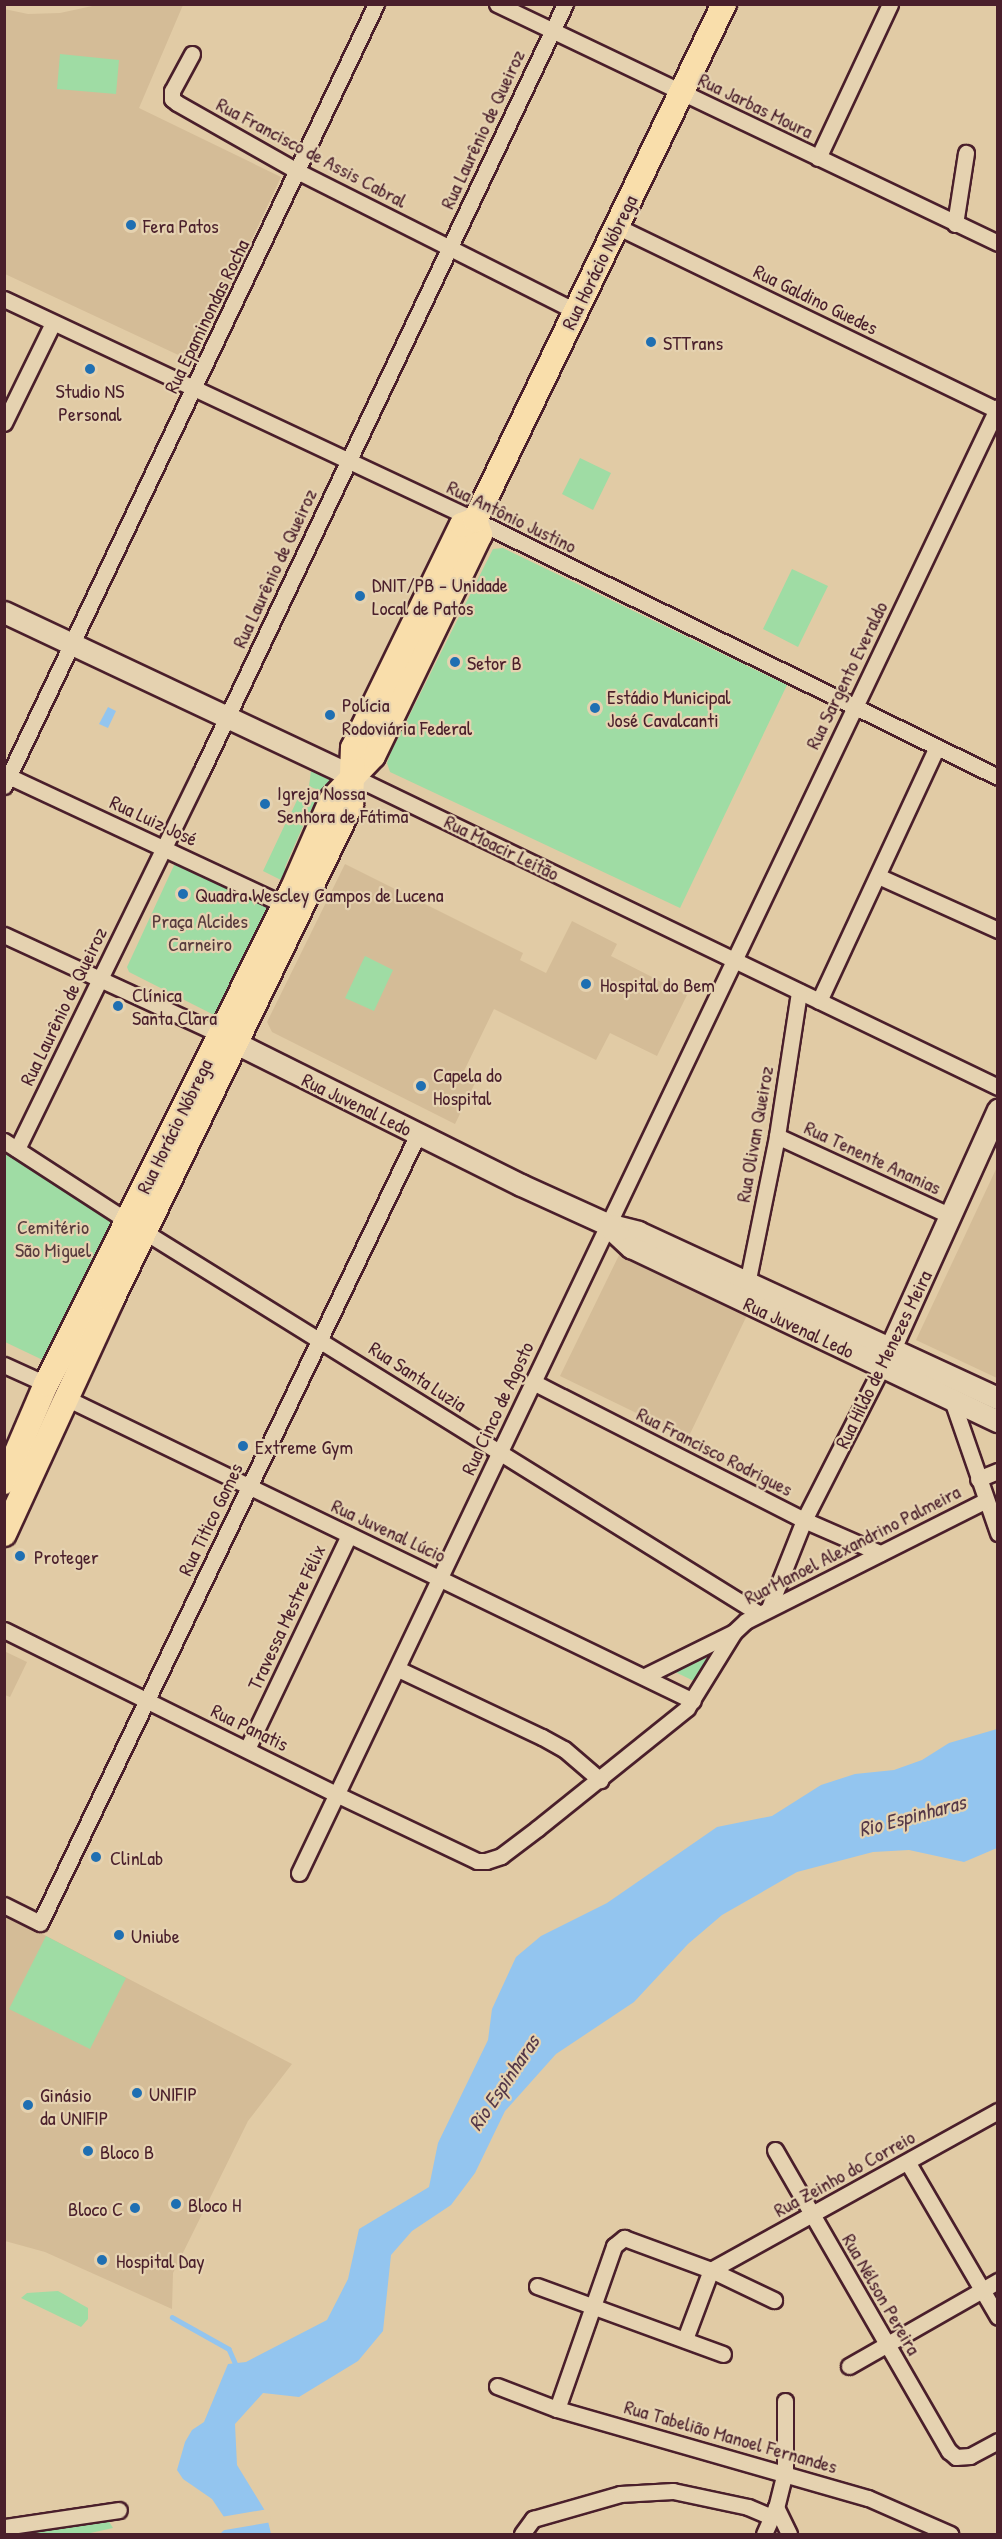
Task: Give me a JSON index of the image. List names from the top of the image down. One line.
{"streets":{"main road":["Rua Horácio Nóbrega","Rua Moacir Leitão","Rua Juvenal Ledo","Rua Hildo de Menezes Meira"],"street":["Rua Jarbas Moura","Rua Laurênio de Queiroz","Rua Francisco de Assis Cabral","Rua Galdino Guedes","Rua Epaminondas Rocha","Rua Antônio Justino","Rua Sargento Everaldo","Rua Luiz José","Rua Olivan Queiroz","Rua Tenente Ananias","Rua Santa Luzia","Rua Cinco de Agosto","Rua Francisco Rodrigues","Rua Titico Gomes","Rua Juvenal Lúcio","Rua Manoel Alexandrino Palmeira","Travessa Mestre Félix","Rua Panatis","Rua Zeinho do Correio","Rua Nélson Pereira","Rua Tabelião Manoel Fernandes"]},"crossings":[["Rua Jarbas Moura","Rua Laurênio de Queiroz"],["Rua Jarbas Moura","Rua Horácio Nóbrega"],["Rua Laurênio de Queiroz","Rua Francisco de Assis Cabral"],["Rua Laurênio de Queiroz","Rua Antônio Justino"],["Rua Laurênio de Queiroz","Rua Luiz José"],["Rua Laurênio de Queiroz","Rua Moacir Leitão"],["Rua Laurênio de Queiroz","Rua Santa Luzia"],["Rua Francisco de Assis Cabral","Rua Horácio Nóbrega"],["Rua Francisco de Assis Cabral","Rua Epaminondas Rocha"],["Rua Horácio Nóbrega","Rua Galdino Guedes"],["Rua Horácio Nóbrega","Rua Antônio Justino"],["Rua Horácio Nóbrega","Rua Luiz José"],["Rua Horácio Nóbrega","Rua Moacir Leitão"],["Rua Horácio Nóbrega","Rua Juvenal Ledo"],["Rua Horácio Nóbrega","Rua Santa Luzia"],["Rua Horácio Nóbrega","Rua Juvenal Lúcio"],["Rua Galdino Guedes","Rua Sargento Everaldo"],["Rua Epaminondas Rocha","Rua Antônio Justino"],["Rua Epaminondas Rocha","Rua Luiz José"],["Rua Epaminondas Rocha","Rua Moacir Leitão"],["Rua Antônio Justino","Rua Sargento Everaldo"],["Rua Sargento Everaldo","Rua Moacir Leitão"],["Rua Sargento Everaldo","Rua Cinco de Agosto"],["Rua Moacir Leitão","Rua Olivan Queiroz"],["Rua Moacir Leitão","Rua Cinco de Agosto"],["Rua Juvenal Ledo","Rua Olivan Queiroz"],["Rua Juvenal Ledo","Rua Hildo de Menezes Meira"],["Rua Juvenal Ledo","Rua Cinco de Agosto"],["Rua Juvenal Ledo","Rua Titico Gomes"],["Rua Olivan Queiroz","Rua Tenente Ananias"],["Rua Tenente Ananias","Rua Hildo de Menezes Meira"],["Rua Hildo de Menezes Meira","Rua Santa Luzia"],["Rua Hildo de Menezes Meira","Rua Francisco Rodrigues"],["Rua Hildo de Menezes Meira","Rua Manoel Alexandrino Palmeira"],["Rua Santa Luzia","Rua Cinco de Agosto"],["Rua Santa Luzia","Rua Titico Gomes"],["Rua Santa Luzia","Rua Manoel Alexandrino Palmeira"],["Rua Cinco de Agosto","Rua Francisco Rodrigues"],["Rua Cinco de Agosto","Rua Juvenal Lúcio"],["Rua Cinco de Agosto","Rua Panatis"],["Rua Francisco Rodrigues","Rua Manoel Alexandrino Palmeira"],["Rua Titico Gomes","Rua Juvenal Lúcio"],["Rua Titico Gomes","Rua Panatis"],["Rua Juvenal Lúcio","Rua Manoel Alexandrino Palmeira"],["Rua Juvenal Lúcio","Travessa Mestre Félix"],["Rua Manoel Alexandrino Palmeira","Rua Panatis"],["Travessa Mestre Félix","Rua Panatis"],["Rua Zeinho do Correio","Rua Nélson Pereira"]],"water":["Rio Espinharas"],"parks":["Praça Alcides Carneiro","Cemitério São Miguel"],"places":["Fera Patos","STTrans","Studio NS Personal","DNIT/PB - Unidade Local de Patos","Setor B","Estádio Municipal José Cavalcanti","Polícia Rodoviária Federal","Igreja Nossa Senhora de Fátima","Quadra Wescley Campos de Lucena","Hospital do Bem","Clínica Santa Clara","Capela do Hospital","Extreme Gym","Proteger","ClinLab","Uniube","UNIFIP","Ginásio da UNIFIP","Bloco B","Bloco H","Bloco C","Hospital Day"]}
